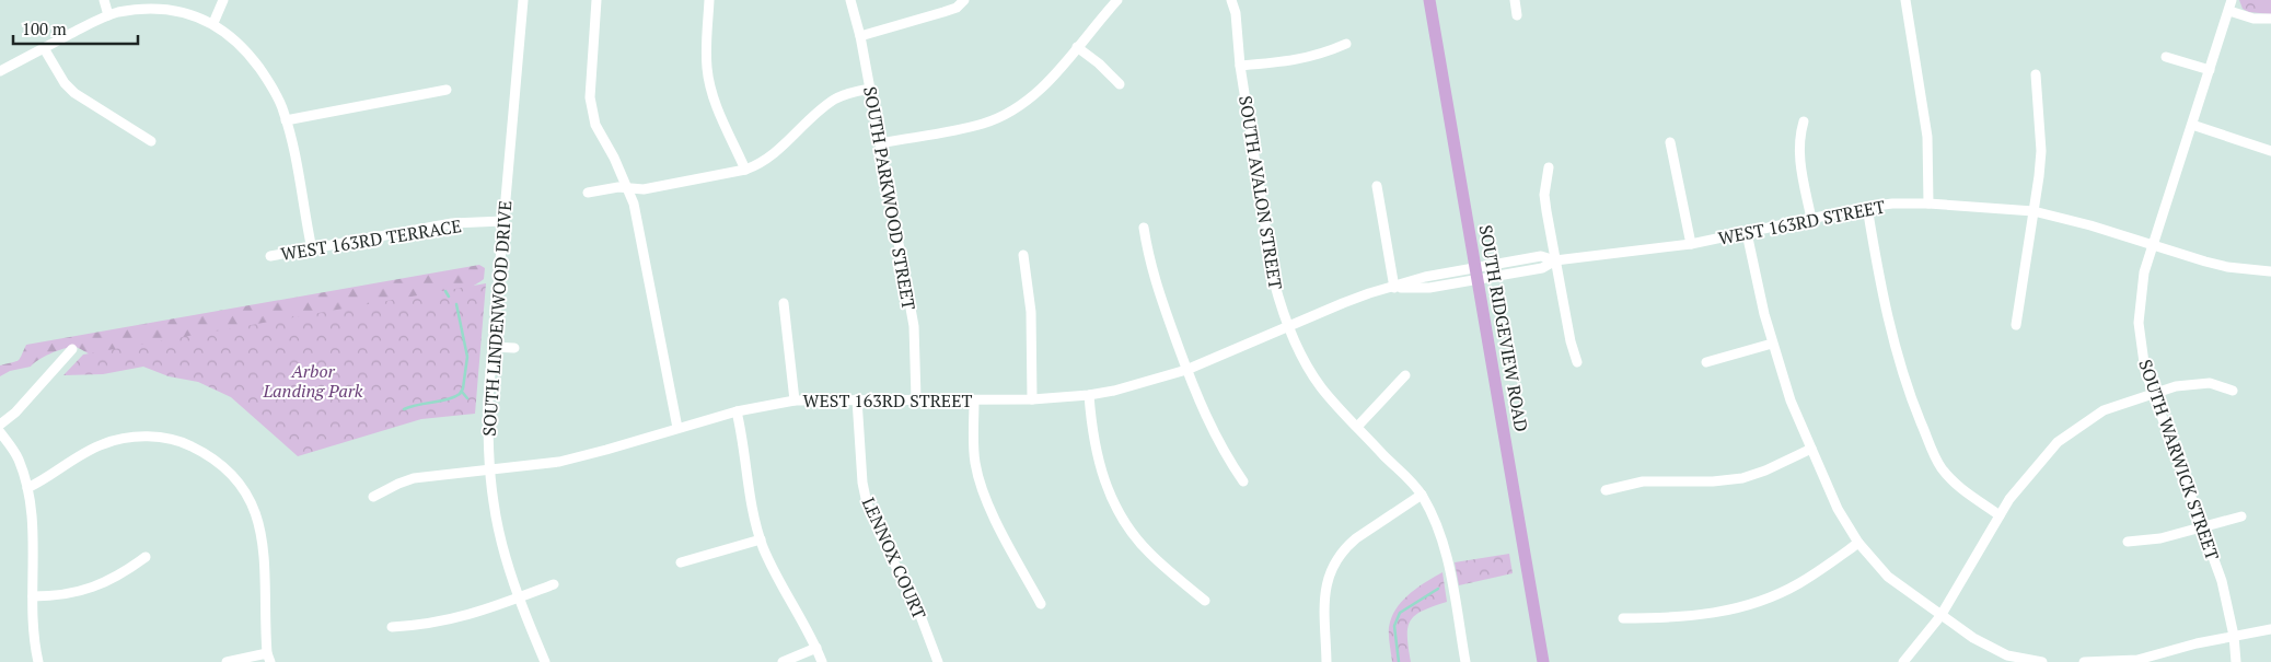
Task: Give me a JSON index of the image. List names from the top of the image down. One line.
{"streets":{"main road":["SOUTH RIDGEVIEW ROAD"],"street":["SOUTH AVALON STREET","SOUTH PARKWOOD STREET","WEST 163RD STREET","WEST 163RD TERRACE","SOUTH LINDENWOOD DRIVE","SOUTH WARWICK STREET","LENNOX COURT"]},"crossings":[["SOUTH AVALON STREET","WEST 163RD STREET"],["SOUTH PARKWOOD STREET","WEST 163RD STREET"],["WEST 163RD STREET","SOUTH LINDENWOOD DRIVE"],["WEST 163RD STREET","SOUTH RIDGEVIEW ROAD"],["WEST 163RD STREET","SOUTH WARWICK STREET"],["WEST 163RD STREET","LENNOX COURT"],["WEST 163RD TERRACE","SOUTH LINDENWOOD DRIVE"]],"parks":["Arbor Landing Park"],"scale_bar":"100 m"}
